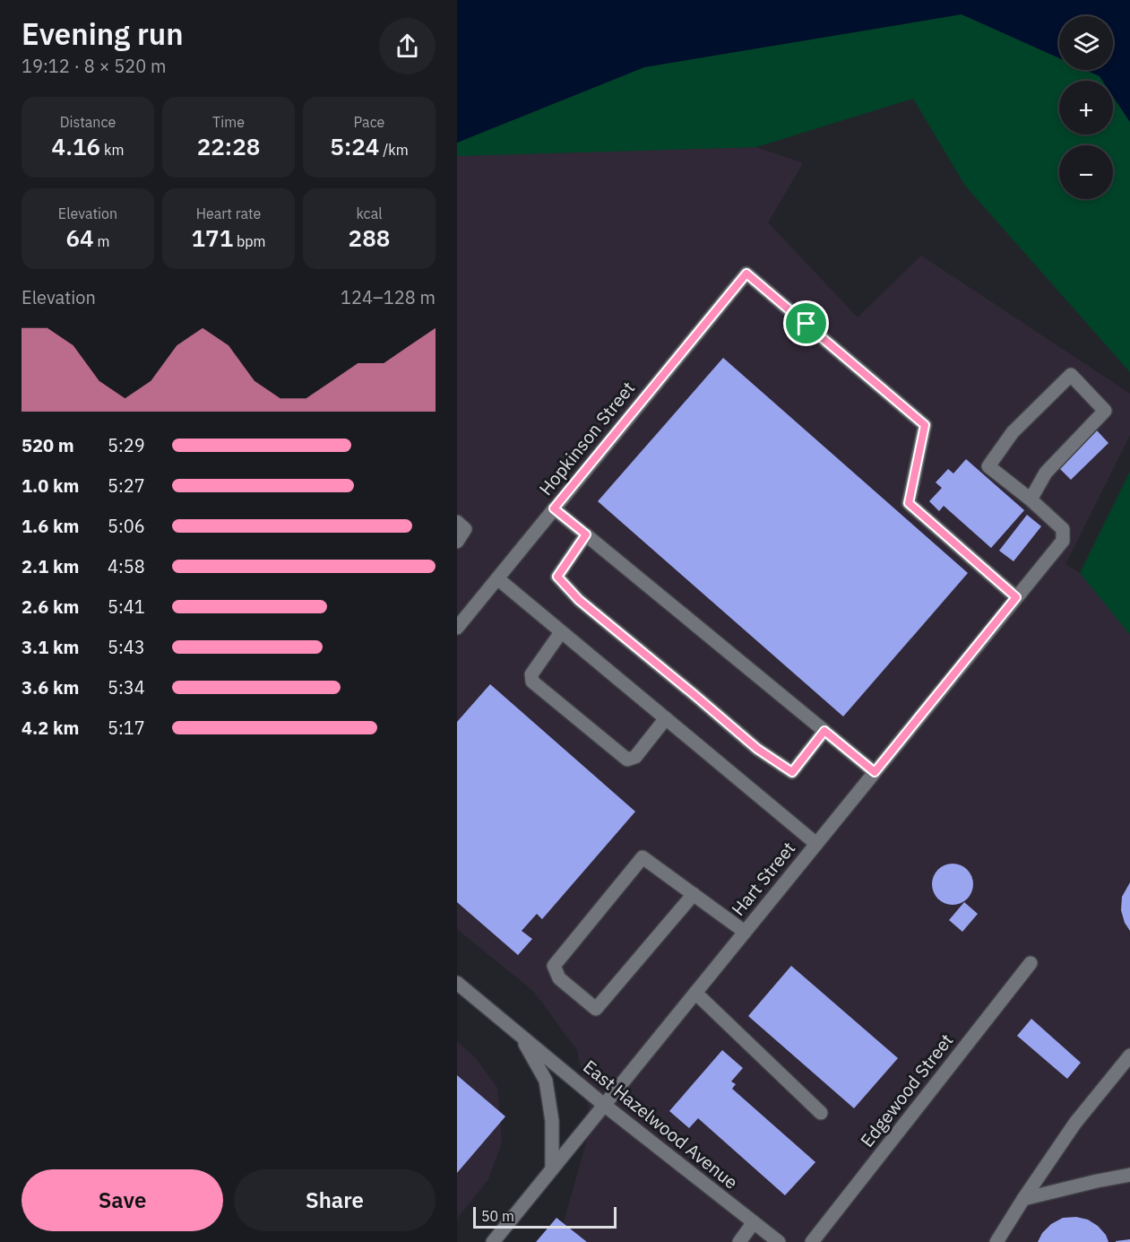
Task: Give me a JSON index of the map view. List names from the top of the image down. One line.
{"streets":{"street":["Hopkinson Street","Hart Street","Edgewood Street","East Hazelwood Avenue"]},"crossings":[["Hopkinson Street","Hart Street"],["Hart Street","East Hazelwood Avenue"]],"scale_bar":"50 m","page":{"heading":["Evening run","19:12 · 8 × 520 m"],"map_buttons":["+","−"],"stats":[["Distance","4.16 km"],["Time","22:28"],["Pace","5:24 /km"],["Elevation","64 m"],["Heart rate","171 bpm"],["kcal","288"]],"chart":["Elevation","124–128 m"],"list":[{"name":"520 m","note":"5:29"},{"name":"1.0 km","note":"5:27"},{"name":"1.6 km","note":"5:06"},{"name":"2.1 km","note":"4:58"},{"name":"2.6 km","note":"5:41"},{"name":"3.1 km","note":"5:43"},{"name":"3.6 km","note":"5:34"},{"name":"4.2 km","note":"5:17"}],"buttons":["Save","Share"],"scale":"50 m"}}
